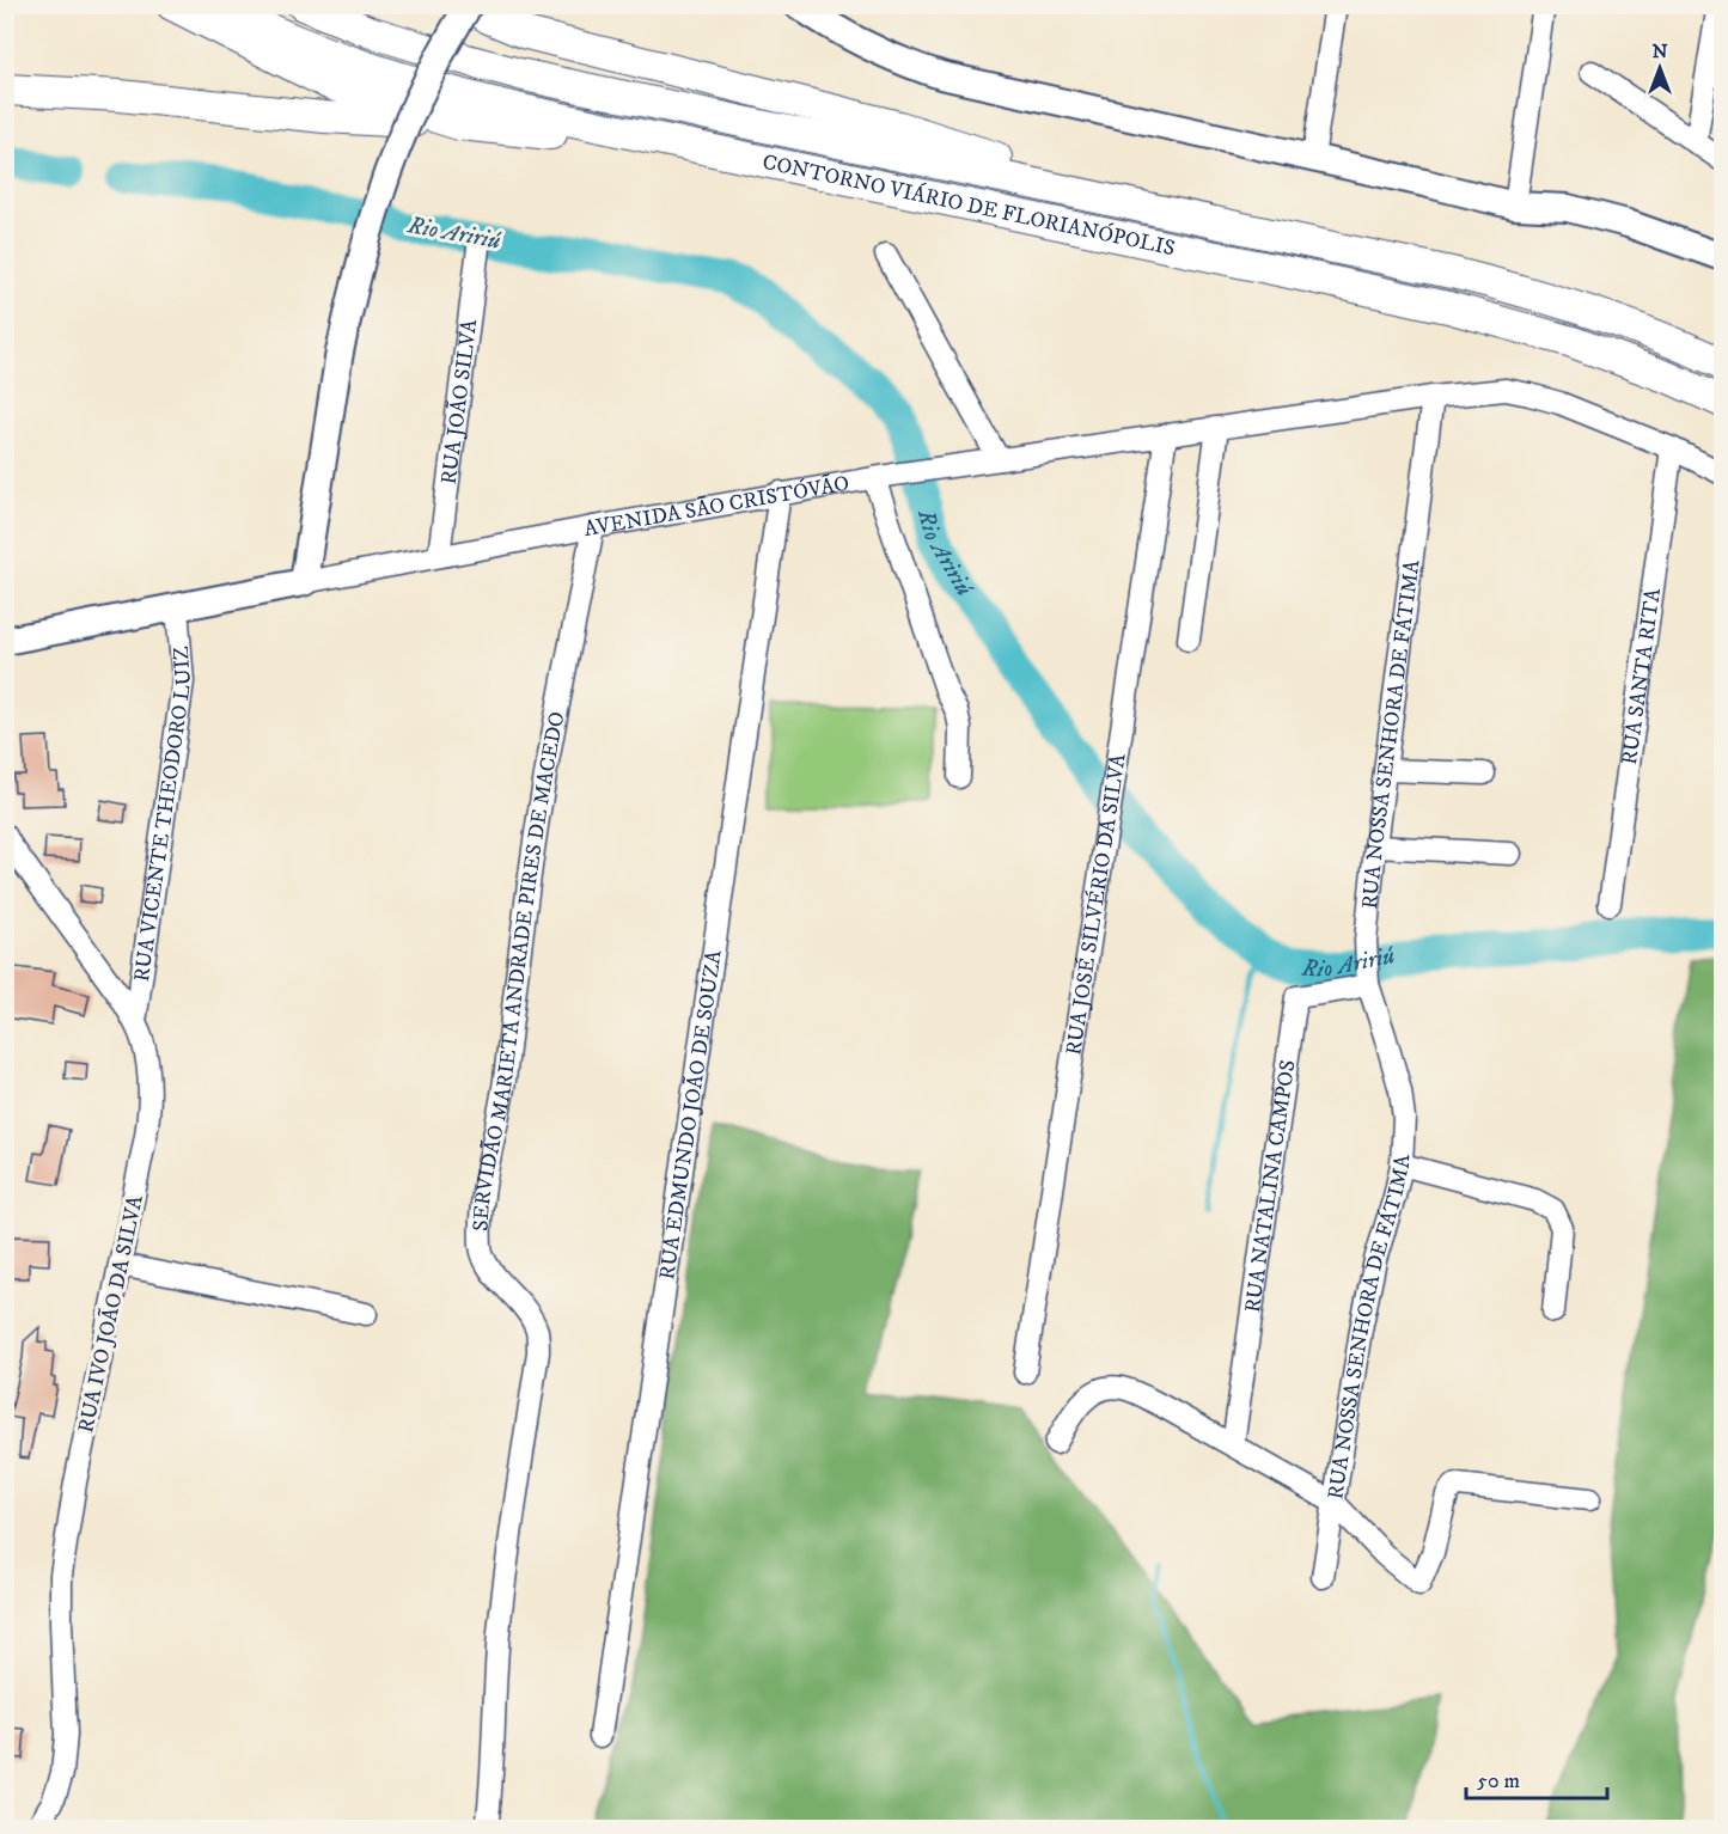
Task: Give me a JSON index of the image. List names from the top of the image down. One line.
{"streets":{"highway":["CONTORNO VIÁRIO DE FLORIANÓPOLIS"],"main road":["AVENIDA SÃO CRISTÓVÃO"],"street":["RUA JOÃO SILVA","RUA SANTA RITA","RUA NOSSA SENHORA DE FÁTIMA","RUA VICENTE THEODORO LUIZ","RUA JOSÉ SILVÉRIO DA SILVA","SERVIDÃO MARIETA ANDRADE PIRES DE MACEDO","RUA EDMUNDO JOÃO DE SOUZA","RUA NATALINA CAMPOS","RUA IVO JOÃO DA SILVA"]},"crossings":[["RUA JOÃO SILVA","AVENIDA SÃO CRISTÓVÃO"],["AVENIDA SÃO CRISTÓVÃO","RUA SANTA RITA"],["AVENIDA SÃO CRISTÓVÃO","RUA NOSSA SENHORA DE FÁTIMA"],["AVENIDA SÃO CRISTÓVÃO","RUA VICENTE THEODORO LUIZ"],["AVENIDA SÃO CRISTÓVÃO","RUA JOSÉ SILVÉRIO DA SILVA"],["AVENIDA SÃO CRISTÓVÃO","SERVIDÃO MARIETA ANDRADE PIRES DE MACEDO"],["AVENIDA SÃO CRISTÓVÃO","RUA EDMUNDO JOÃO DE SOUZA"],["RUA NOSSA SENHORA DE FÁTIMA","RUA NATALINA CAMPOS"],["RUA VICENTE THEODORO LUIZ","RUA IVO JOÃO DA SILVA"]],"water":["Rio Aririú"],"scale_bar":"50 m","north":"top"}
